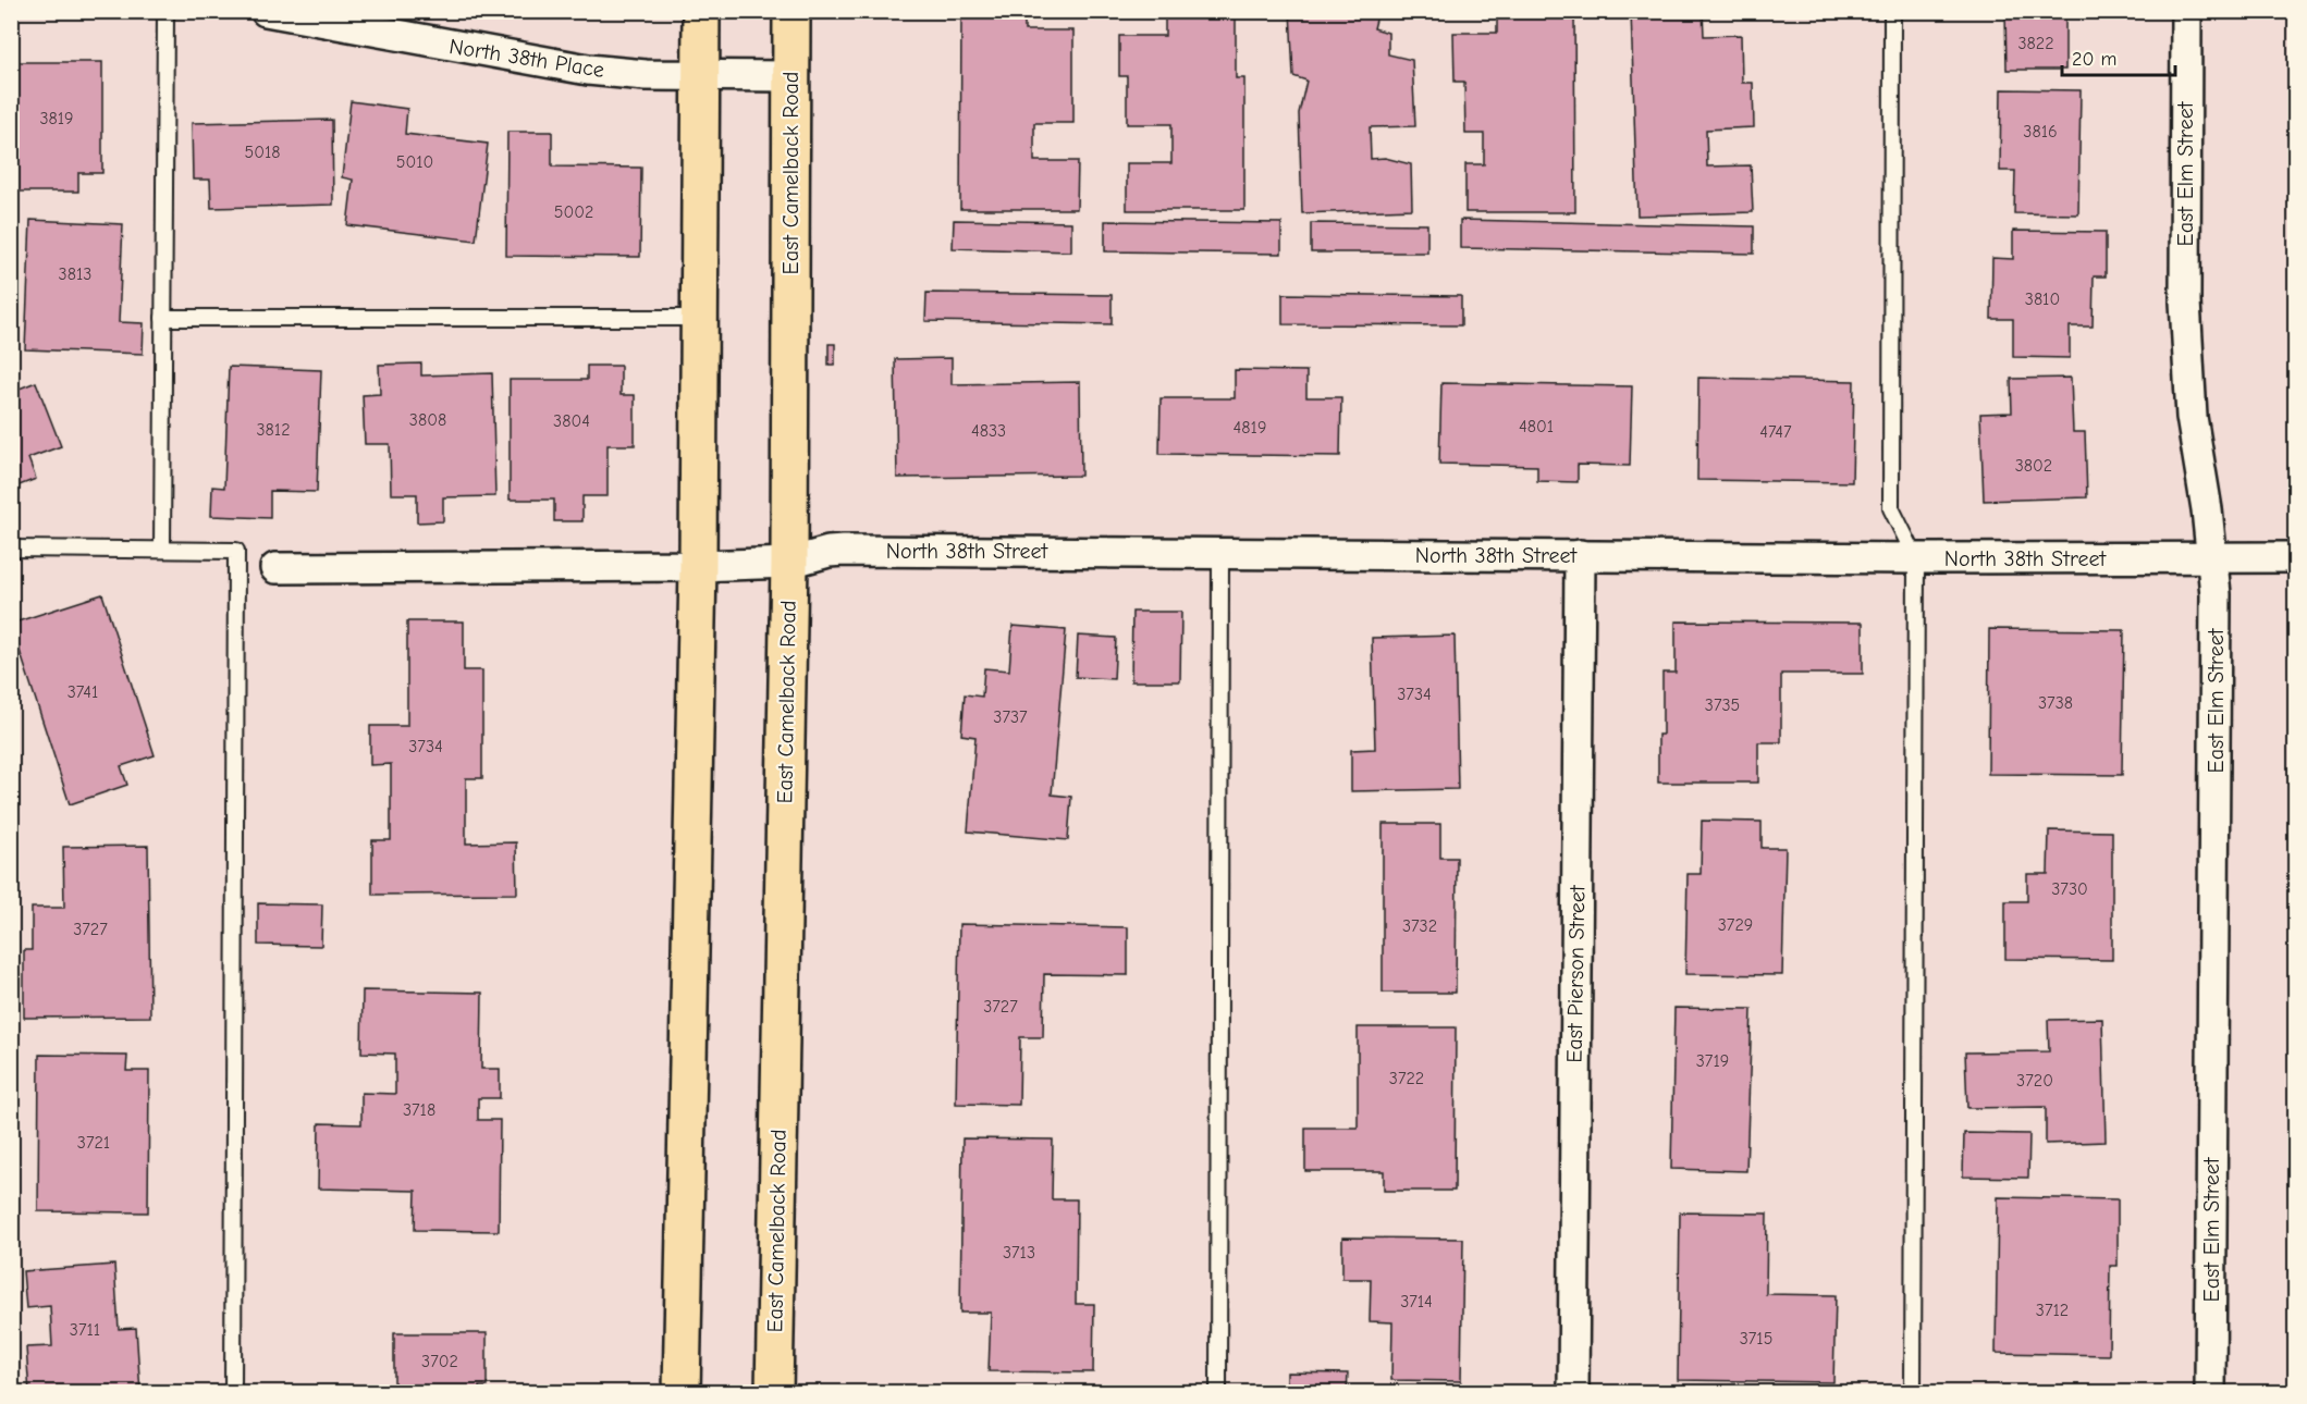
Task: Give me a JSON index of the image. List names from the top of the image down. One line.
{"streets":{"main road":["East Camelback Road"],"street":["North 38th Place","East Elm Street","North 38th Street","East Pierson Street"]},"crossings":[["North 38th Place","East Camelback Road"],["East Camelback Road","North 38th Street"],["East Elm Street","North 38th Street"],["North 38th Street","East Pierson Street"]],"house_numbers":["3822","3819","3816","5018","5010","5002","3813","3810","3808","3804","4801","4819","3812","4833","4747","3802","3741","3734","3738","3735","3737","3734","3730","3729","3732","3727","3727","3719","3722","3720","3718","3721","3713","3714","3712","3711","3715","3702"],"scale_bar":"20 m"}
